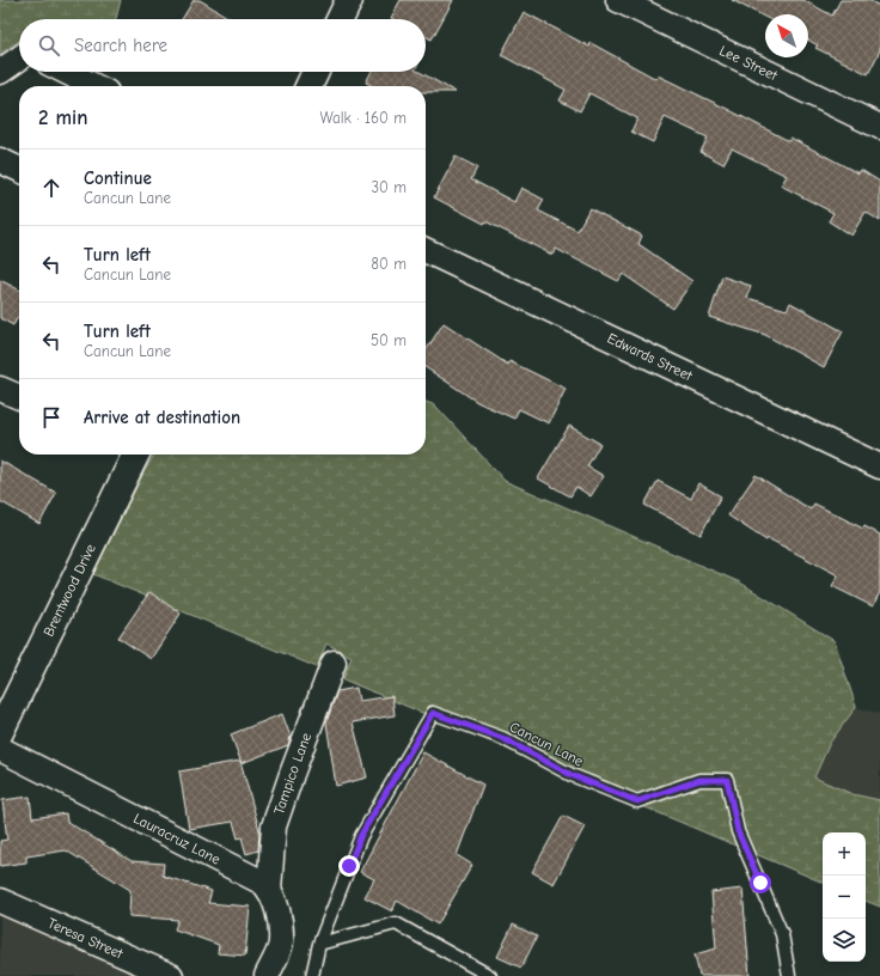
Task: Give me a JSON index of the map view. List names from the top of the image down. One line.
{"streets":{"street":["Lee Street","Edwards Street","Brentwood Drive","Tampico Lane","Lauracruz Lane","Teresa Street"],"lane":["Cancun Lane"]},"crossings":[["Tampico Lane","Lauracruz Lane"]],"north":"top left","page":{"search":"Search here","heading":["2 min","Walk · 160 m"],"list":[["Continue","Cancun Lane","30 m"],["Turn left","Cancun Lane","80 m"],["Turn left","Cancun Lane","50 m"],"Arrive at destination"],"map_buttons":["+","−"]}}
